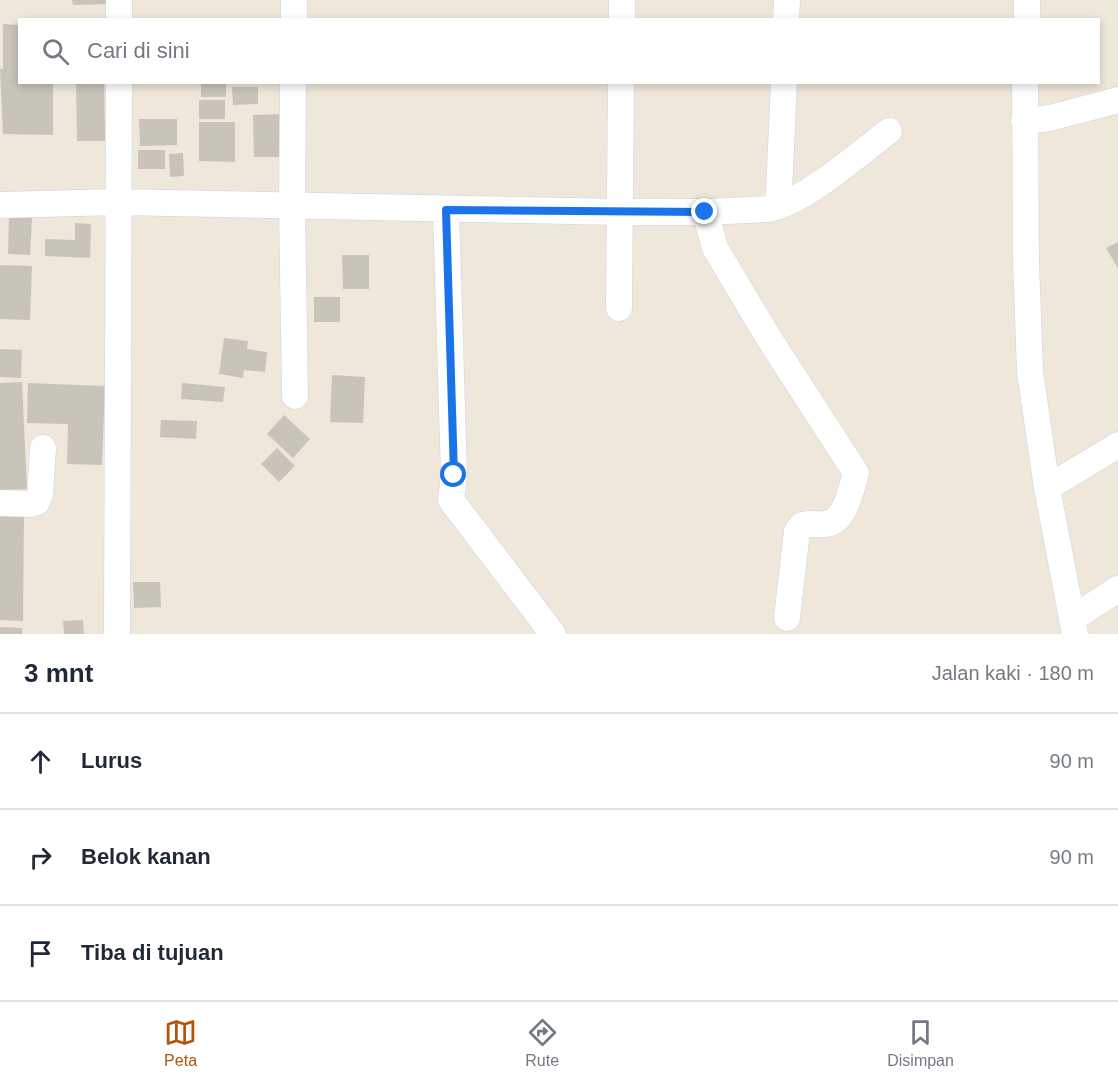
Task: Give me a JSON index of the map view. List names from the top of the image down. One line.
{"page":{"search":"Cari di sini","heading":["3 mnt","Jalan kaki · 180 m"],"list":[["Lurus","90 m"],["Belok kanan","90 m"],"Tiba di tujuan"],"nav":["Peta","Rute","Disimpan"]}}
